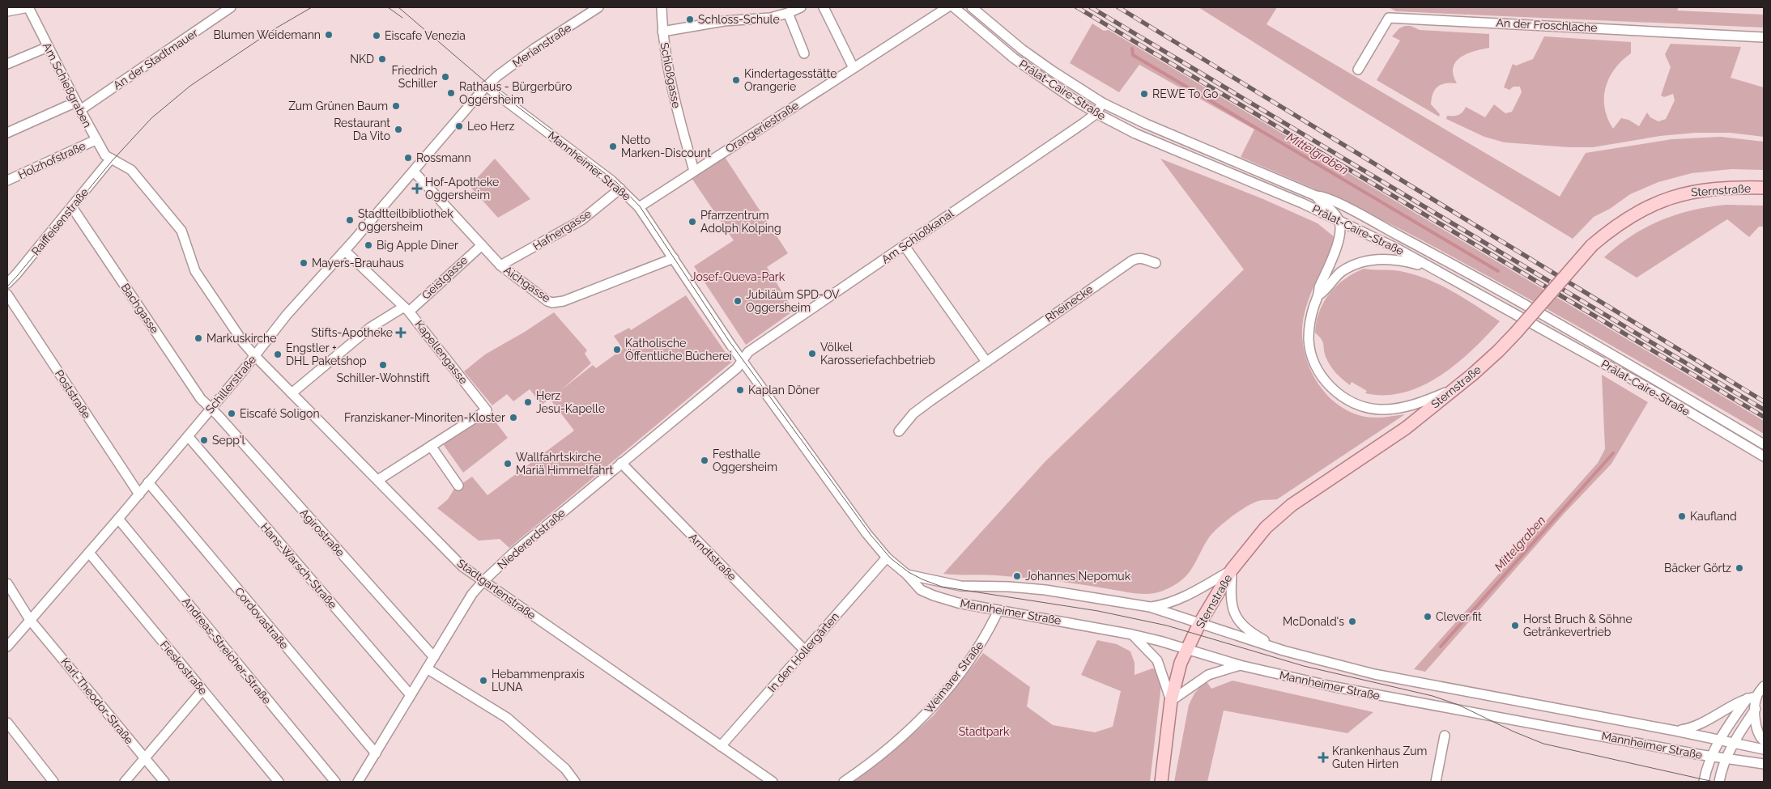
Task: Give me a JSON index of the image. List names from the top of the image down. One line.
{"streets":{"main road":["Sternstraße"],"street":["An der Froschlache","Merianstraße","An der Stadtmauer","Schloßgasse","Am Schießgraben","Prälat-Caire-Straße","Orangeriestraße","Holzhofstraße","Mannheimer Straße","Raiffeisenstraße","Hafnergasse","Am Schloßkanal","Geistgasse","Aichgasse","Rheinecke","Bachgasse","Kapellengasse","Schillerstraße","Poststraße","Agirostraße","Niedererdstraße","Arndtstraße","Hans-Warsch-Straße","Stadtgartenstraße","Cordovastraße","Andreas-Streicher-Straße","In den Hollergärten","Fieskostraße","Weimarer Straße","Karl-Theodor-Straße"]},"crossings":[["Merianstraße","Mannheimer Straße"],["Merianstraße","Schillerstraße"],["An der Stadtmauer","Am Schießgraben"],["Schloßgasse","Orangeriestraße"],["Am Schießgraben","Holzhofstraße"],["Am Schießgraben","Raiffeisenstraße"],["Am Schießgraben","Schillerstraße"],["Am Schießgraben","Stadtgartenstraße"],["Prälat-Caire-Straße","Am Schloßkanal"],["Orangeriestraße","Mannheimer Straße"],["Mannheimer Straße","Sternstraße"],["Mannheimer Straße","Hafnergasse"],["Mannheimer Straße","Am Schloßkanal"],["Mannheimer Straße","Aichgasse"],["Mannheimer Straße","Schillerstraße"],["Mannheimer Straße","Niedererdstraße"],["Mannheimer Straße","In den Hollergärten"],["Mannheimer Straße","Weimarer Straße"],["Raiffeisenstraße","Bachgasse"],["Hafnergasse","Aichgasse"],["Am Schloßkanal","Niedererdstraße"],["Geistgasse","Aichgasse"],["Geistgasse","Kapellengasse"],["Geistgasse","Stadtgartenstraße"],["Aichgasse","Schillerstraße"],["Bachgasse","Schillerstraße"],["Bachgasse","Agirostraße"],["Kapellengasse","Schillerstraße"],["Kapellengasse","Stadtgartenstraße"],["Schillerstraße","Poststraße"],["Schillerstraße","Agirostraße"],["Schillerstraße","Hans-Warsch-Straße"],["Schillerstraße","Stadtgartenstraße"],["Schillerstraße","Cordovastraße"],["Schillerstraße","Andreas-Streicher-Straße"],["Schillerstraße","Fieskostraße"],["Schillerstraße","Karl-Theodor-Straße"],["Agirostraße","Niedererdstraße"],["Niedererdstraße","Arndtstraße"],["Niedererdstraße","Hans-Warsch-Straße"],["Niedererdstraße","Stadtgartenstraße"],["Niedererdstraße","Cordovastraße"],["Arndtstraße","In den Hollergärten"],["Stadtgartenstraße","In den Hollergärten"]],"water":["Mittelgraben"],"parks":["Josef-Queva-Park","Stadtpark"],"places":{"other":["Schloss-Schule","Blumen Weidemann","Eiscafe Venezia","NKD","Friedrich Schiller","Kindertagesstätte Orangerie","Rathaus - Bürgerbüro Oggersheim","REWE To Go","Zum Grünen Baum","Leo Herz","Restaurant Da Vito","Netto Marken-Discount","Rossmann","Stadtteilbibliothek Oggersheim","Pfarrzentrum Adolph Kolping","Big Apple Diner","Mayers-Brauhaus","Jubiläum SPD-OV Oggersheim","Markuskirche","Katholische Öffentliche Bücherei","Völkel Karosseriefachbetrieb","Engstler + DHL Paketshop","Schiller-Wohnstift","Kaplan Döner","Herz Jesu-Kapelle","Eiscafé Soligon","Franziskaner-Minoriten-Kloster","Sepp'l","Festhalle Oggersheim","Wallfahrtskirche Mariä Himmelfahrt","Kaufland","Bäcker Görtz","Johannes Nepomuk","Clever fit","McDonald's","Horst Bruch & Söhne Getränkevertrieb","Hebammenpraxis LUNA"],"health":["Hof-Apotheke Oggersheim","Stifts-Apotheke","Krankenhaus Zum Guten Hirten"]}}
